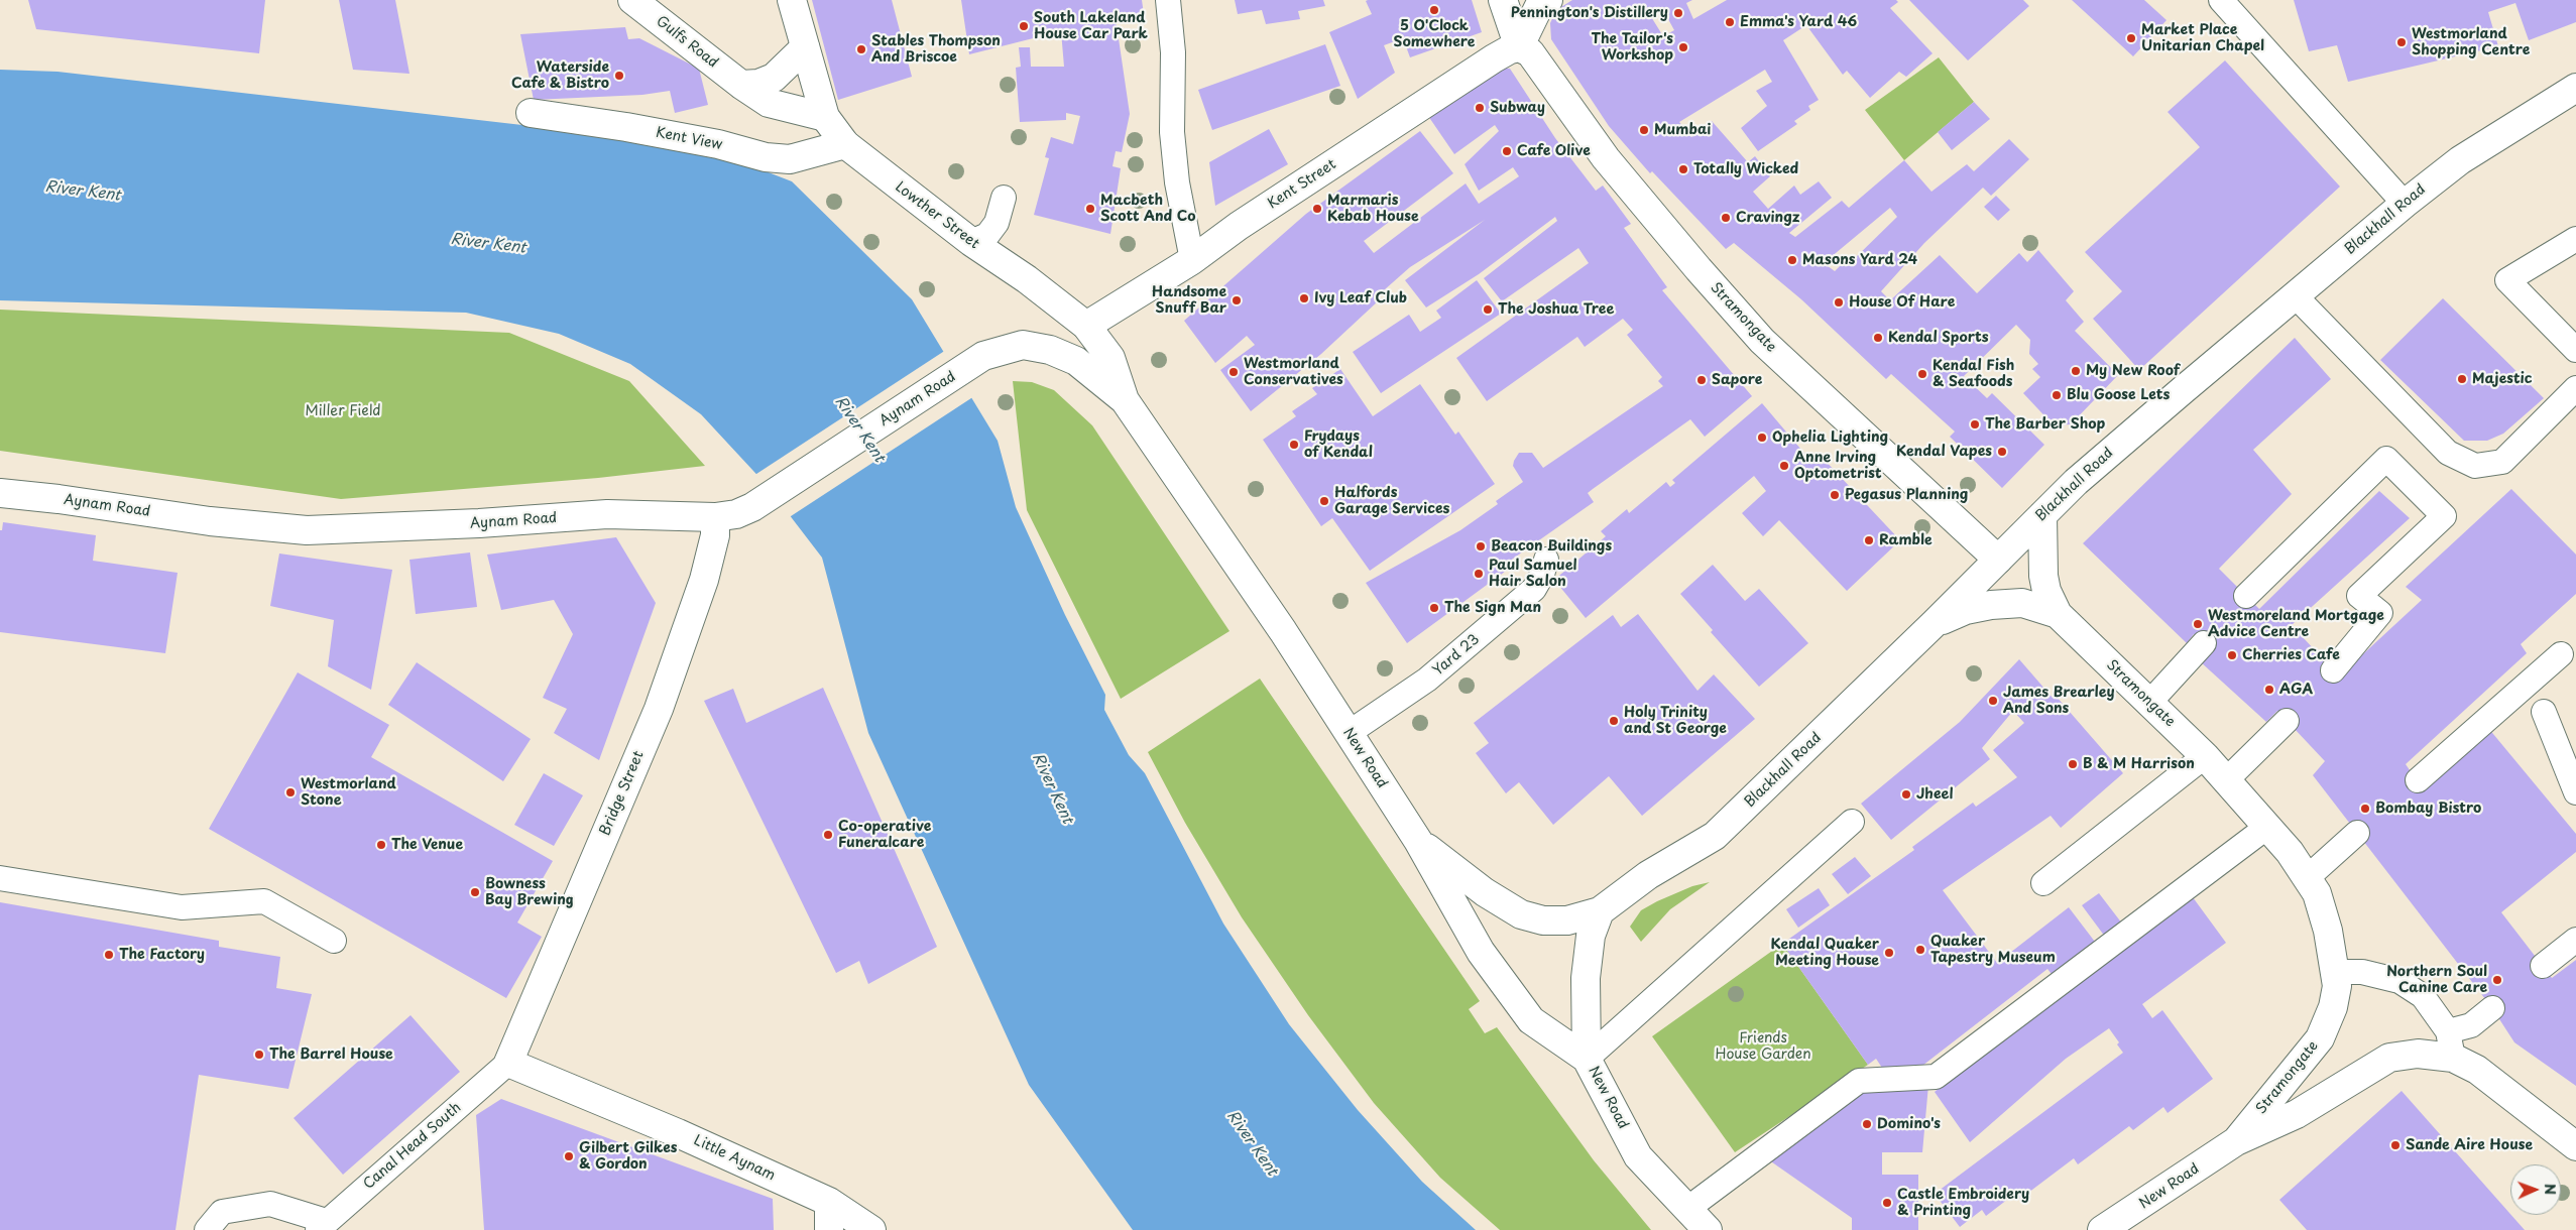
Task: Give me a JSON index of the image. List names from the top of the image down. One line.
{"streets":{"main road":["Gulfs Road","Kent View","Kent Street","Lowther Street","Blackhall Road","Stramongate","Aynam Road","New Road","Bridge Street","Little Aynam"],"lane":["Yard 23","Canal Head South"]},"crossings":[["Gulfs Road","Lowther Street"],["Kent View","Lowther Street"],["Kent Street","Lowther Street"],["Kent Street","Stramongate"],["Lowther Street","New Road"],["Blackhall Road","Stramongate"],["Blackhall Road","New Road"],["Stramongate","New Road"],["Aynam Road","New Road"],["Aynam Road","Bridge Street"],["Yard 23","New Road"],["Bridge Street","Canal Head South"],["Bridge Street","Little Aynam"],["Canal Head South","Little Aynam"]],"water":["River Kent"],"parks":["Miller Field","Friends House Garden"],"places":["5 O'Clock Somewhere","Pennington's Distillery","Emma's Yard 46","South Lakeland House Car Park","Market Place Unitarian Chapel","Westmorland Shopping Centre","The Tailor's Workshop","Stables Thompson And Briscoe","Waterside Cafe & Bistro","Subway","Mumbai","Cafe Olive","Totally Wicked","Macbeth Scott And Co","Marmaris Kebab House","Cravingz","Masons Yard 24","Ivy Leaf Club","Handsome Snuff Bar","House Of Hare","The Joshua Tree","Kendal Sports","My New Roof","Westmorland Conservatives","Kendal Fish & Seafoods","Majestic","Sapore","Blu Goose Lets","The Barber Shop","Ophelia Lighting","Frydays of Kendal","Kendal Vapes","Anne Irving Optometrist","Pegasus Planning","Halfords Garage Services","Ramble","Beacon Buildings","Paul Samuel Hair Salon","The Sign Man","Westmoreland Mortgage Advice Centre","Cherries Cafe","AGA","James Brearley And Sons","Holy Trinity and St George","B & M Harrison","Westmorland Stone","Jheel","Bombay Bistro","Co-operative Funeralcare","The Venue","Bowness Bay Brewing","Quaker Tapestry Museum","Kendal Quaker Meeting House","The Factory","Northern Soul Canine Care","The Barrel House","Domino's","Sande Aire House","Gilbert Gilkes & Gordon","Castle Embroidery & Printing"],"north":"right"}
